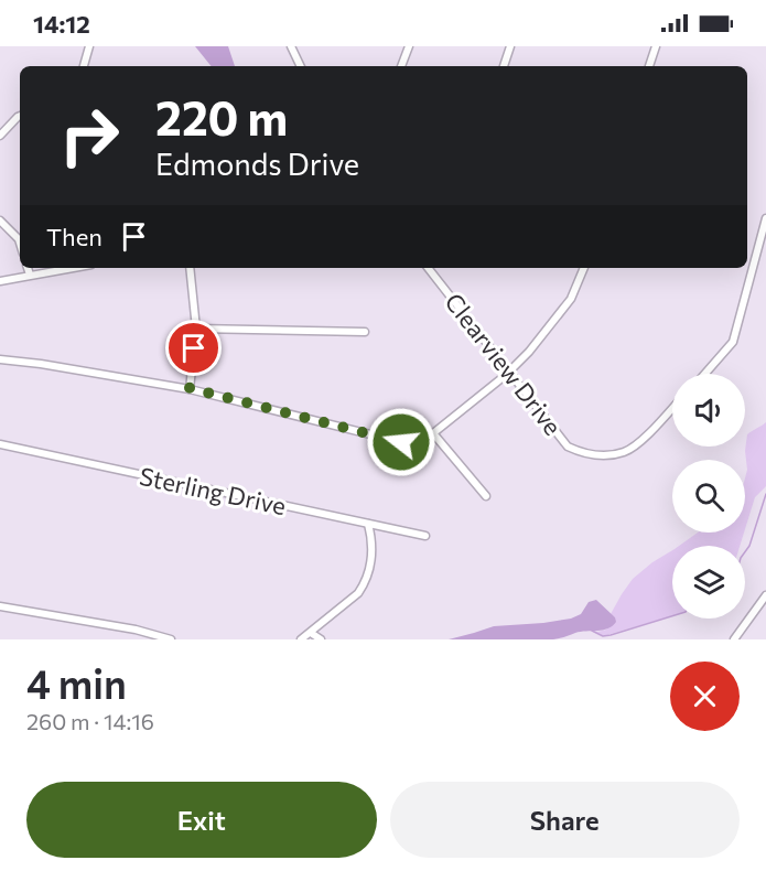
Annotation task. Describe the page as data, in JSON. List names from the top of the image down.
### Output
{
  "streets": {
    "street": ["Clearview Drive", "Sterling Drive"]
  },
  "page": {
    "status": "14:12",
    "turn": ["220 m", "Edmonds Drive"],
    "then": "Then",
    "heading": ["4 min", "260 m · 14:16"],
    "buttons": ["Exit", "Share"]
  }
}
